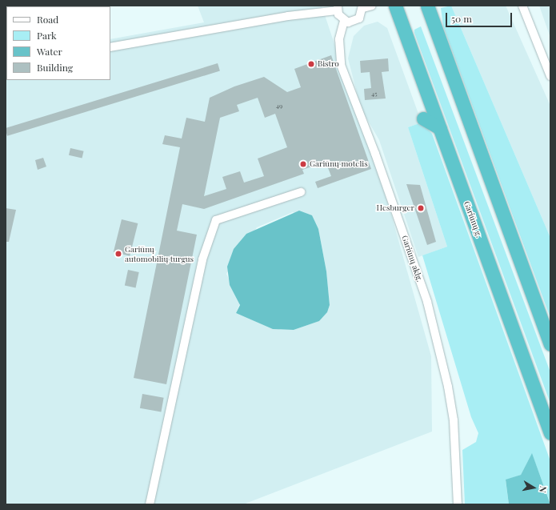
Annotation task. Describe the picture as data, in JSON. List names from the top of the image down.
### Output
{
  "streets": {
    "highway": ["Gariūnų g."],
    "street": ["Gariūnų aklg."]
  },
  "places": [
    "Bistro",
    "Gariūnų motelis",
    "Hesburger",
    "Gariūnų automobilių turgus"
  ],
  "house_numbers": ["45", "49"],
  "legend": [
    "Road",
    "Park",
    "Water",
    "Building"
  ],
  "scale_bar": "50 m",
  "north": "right"
}
